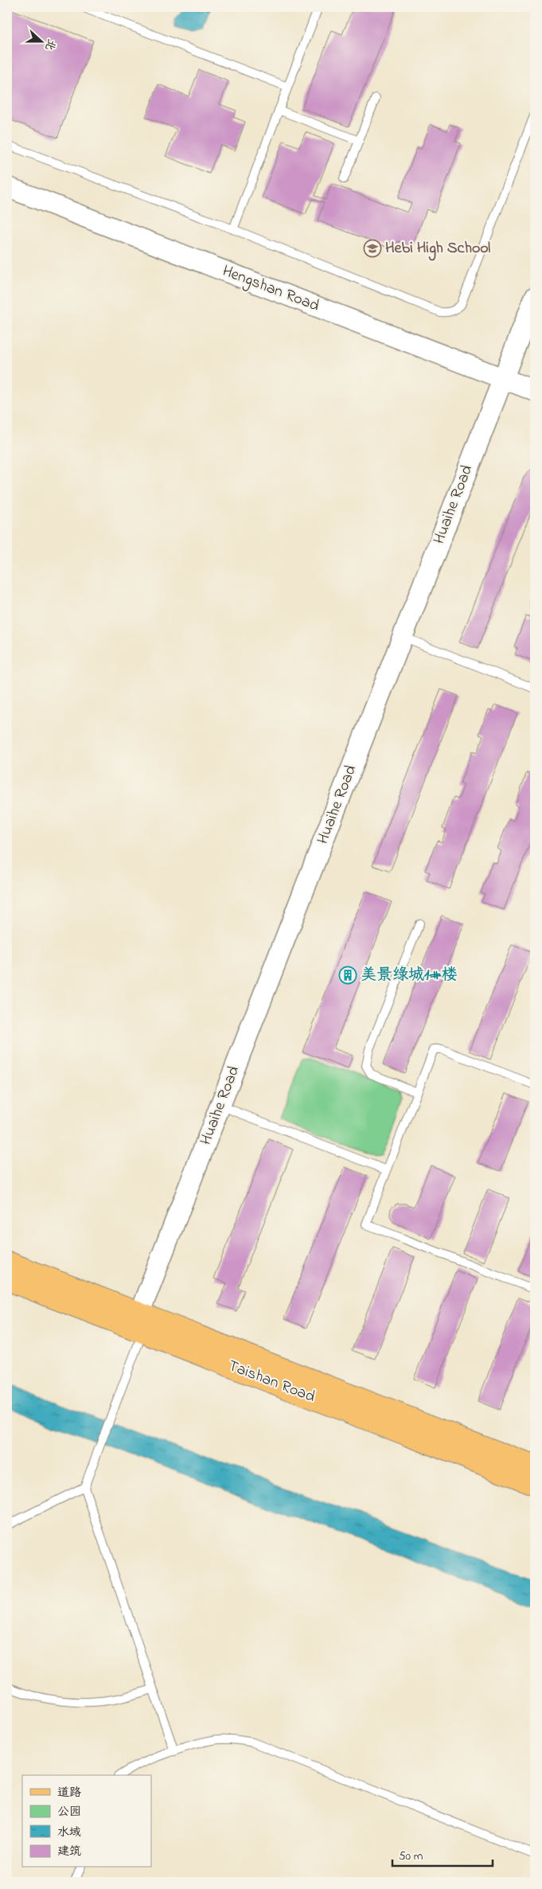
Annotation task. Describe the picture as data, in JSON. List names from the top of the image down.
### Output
{
  "streets": {
    "main road": ["Taishan Road"],
    "street": ["Hengshan Road", "Huaihe Road"]
  },
  "crossings": [
    ["Hengshan Road", "Huaihe Road"],
    ["Huaihe Road", "Taishan Road"]
  ],
  "places": {
    "school or university": ["Hebi High School"],
    "building": ["美景绿城1#楼"]
  },
  "legend": [
    "道路",
    "公园",
    "水域",
    "建筑"
  ],
  "scale_bar": "50 m",
  "north": "right"
}
